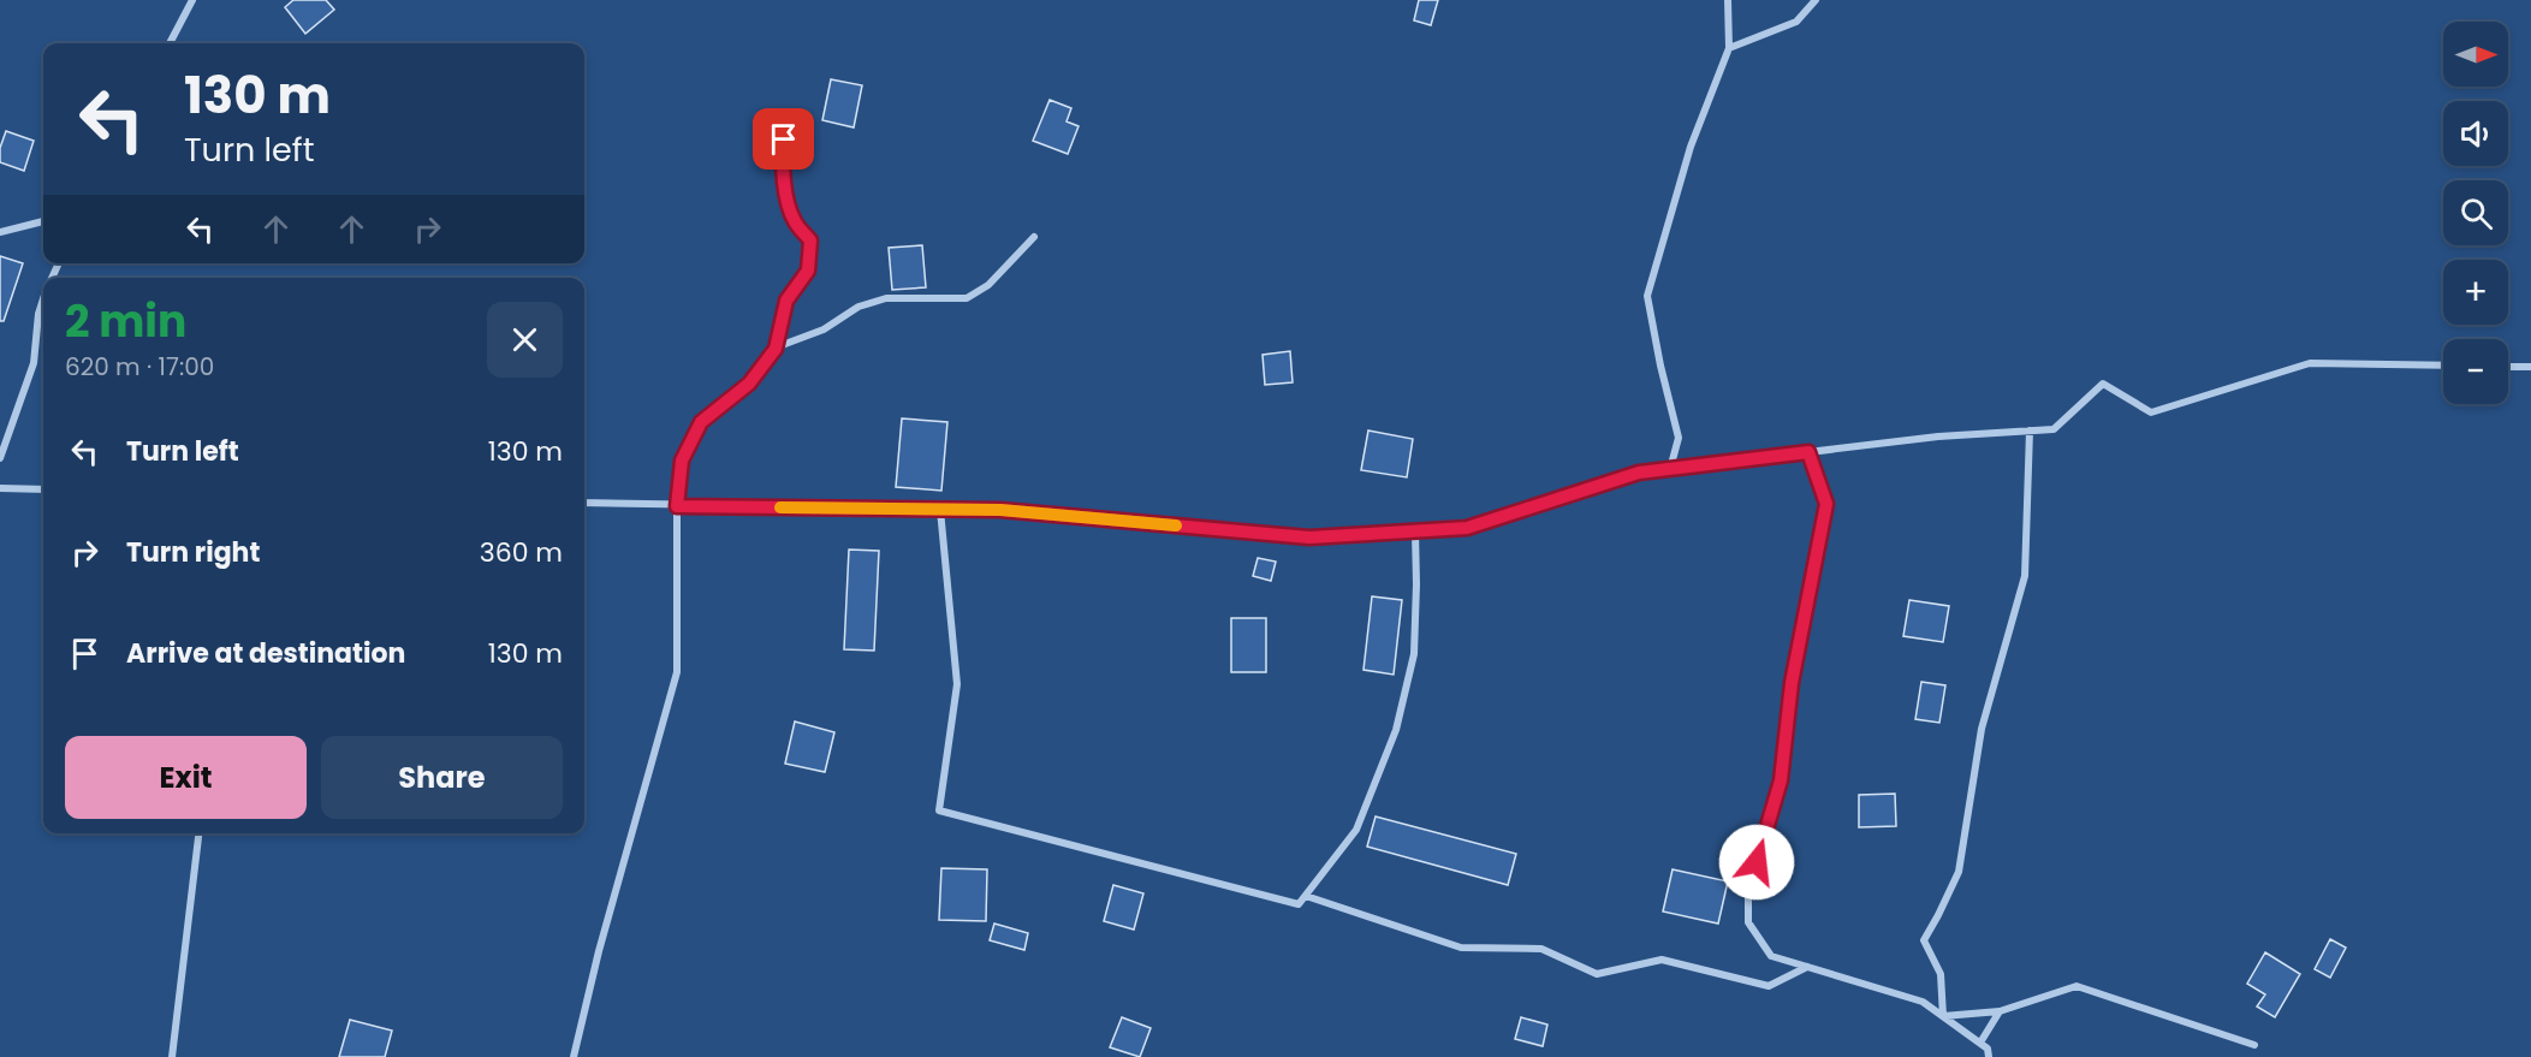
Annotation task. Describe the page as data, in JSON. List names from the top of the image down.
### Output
{
  "north": "right",
  "page": {
    "map_buttons": ["+", "−"],
    "turn": ["130 m", "Turn left"],
    "heading": ["2 min", "620 m · 17:00"],
    "list": [
      {
        "name": "Turn left",
        "value": "130 m"
      },
      {
        "name": "Turn right",
        "value": "360 m"
      },
      {
        "name": "Arrive at destination",
        "value": "130 m"
      }
    ],
    "buttons": ["Exit", "Share"]
  }
}
